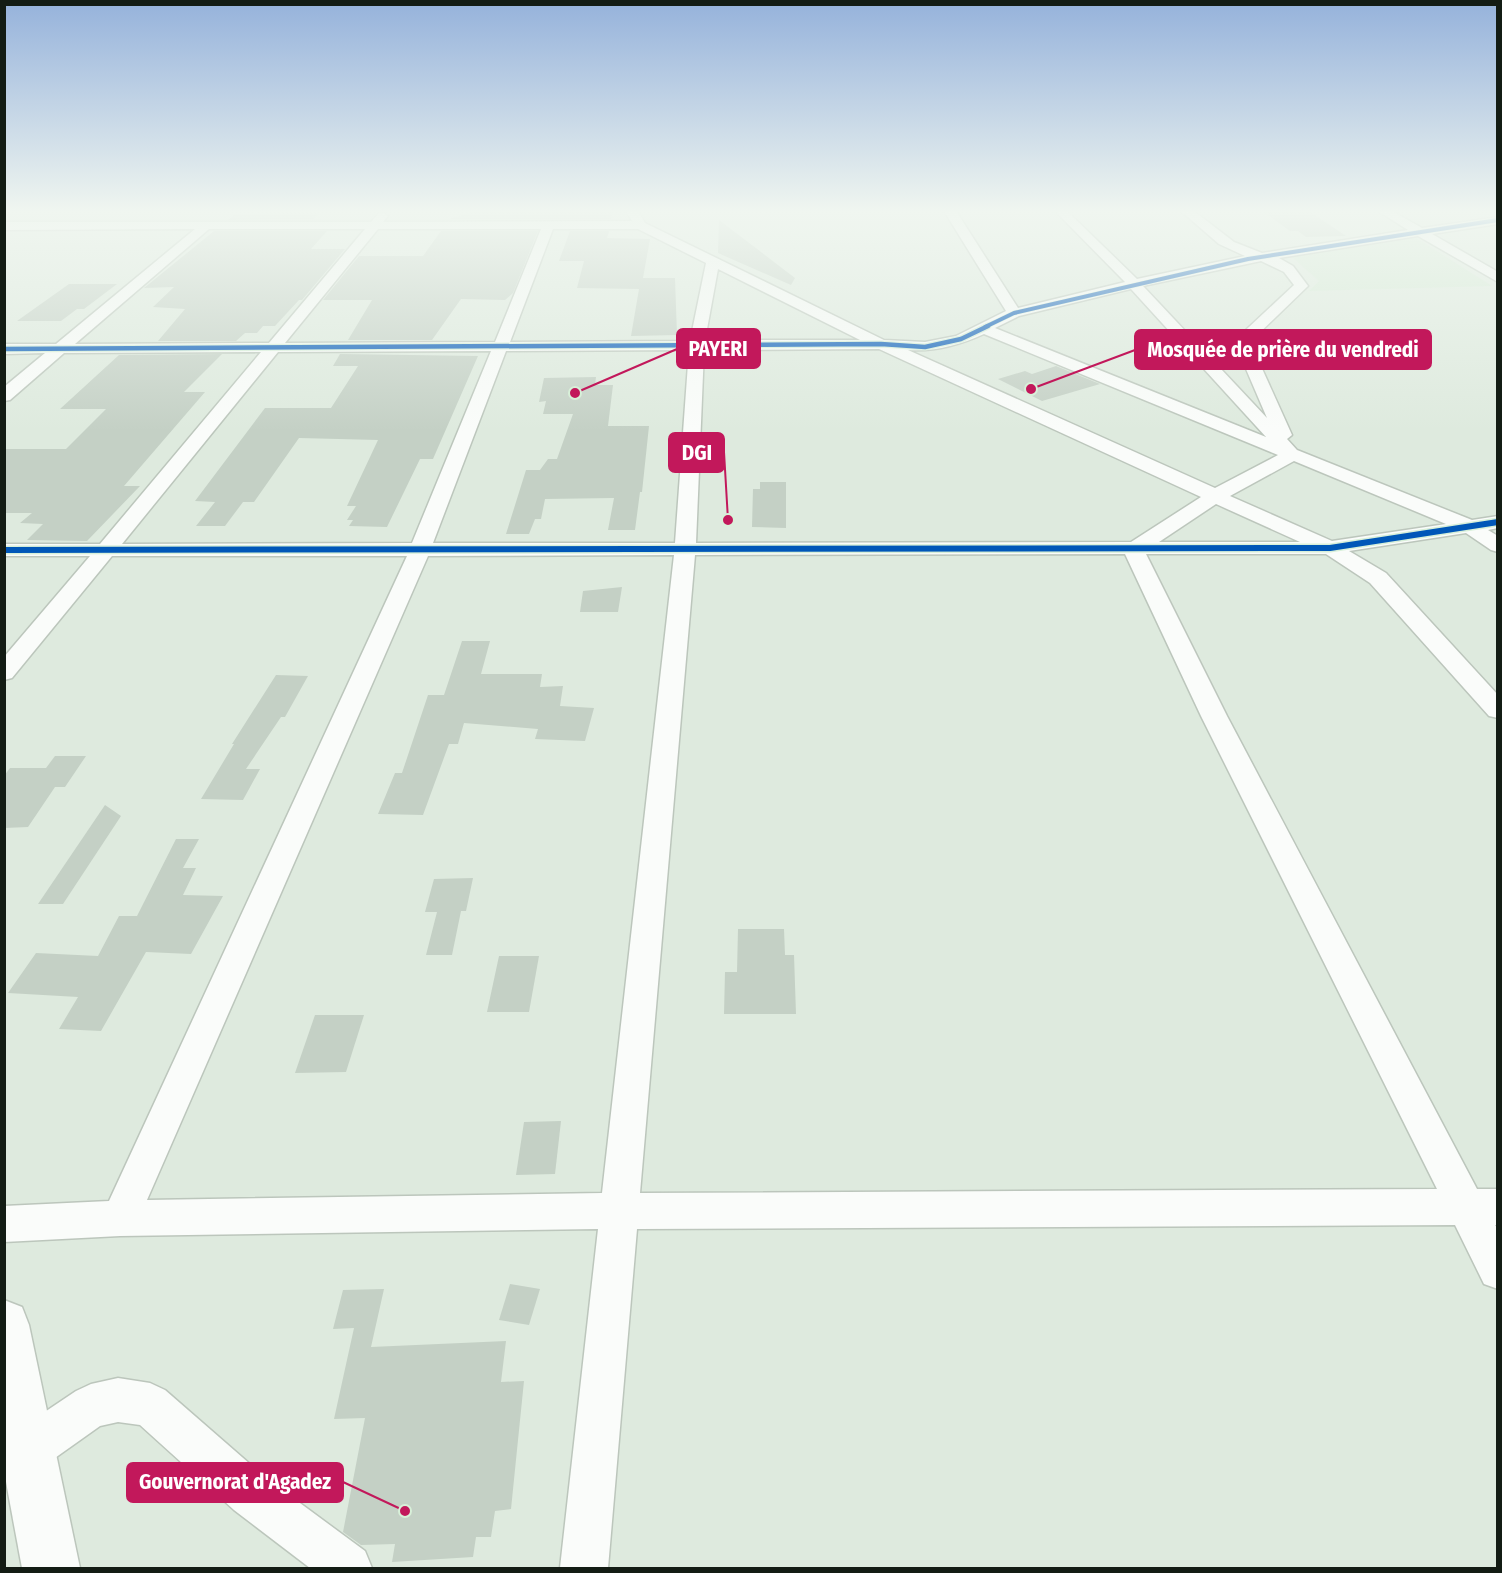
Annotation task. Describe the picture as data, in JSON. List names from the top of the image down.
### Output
{
  "places": [
    "Mosquée de prière du vendredi",
    "PAYERI",
    "DGI",
    "Gouvernorat d'Agadez"
  ]
}
